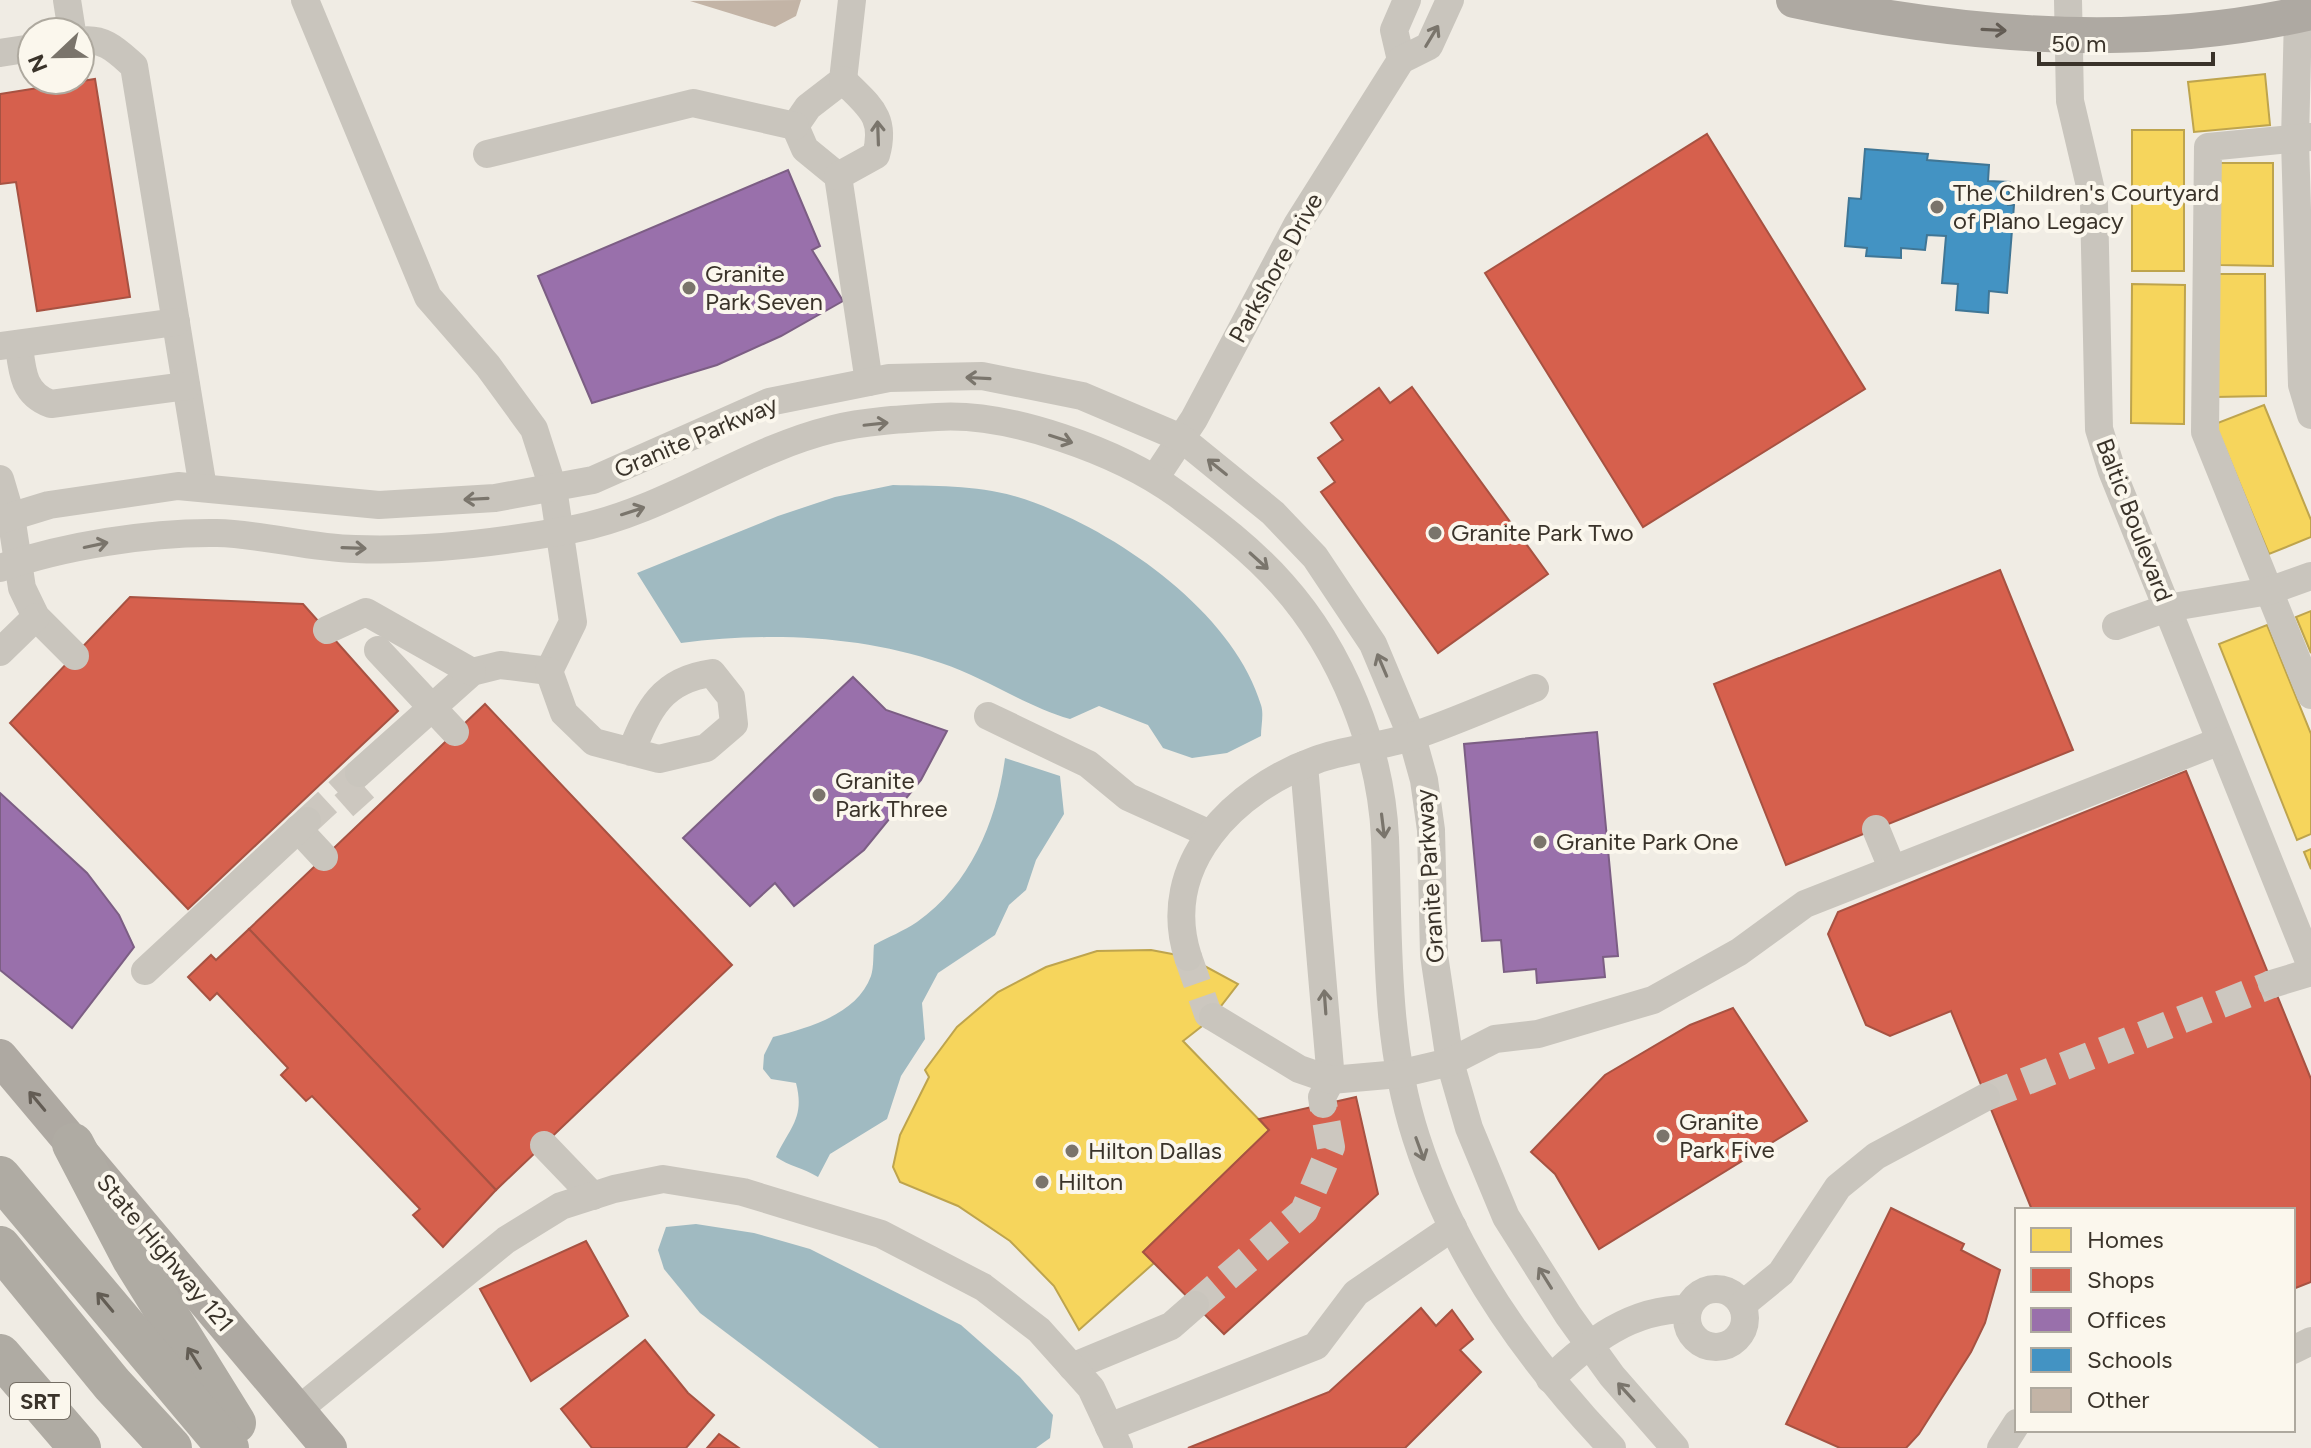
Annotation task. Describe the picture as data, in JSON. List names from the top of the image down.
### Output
{
  "streets": {
    "highway": ["SRT"],
    "main road": ["State Highway 121"],
    "street": ["Parkshore Drive", "Granite Parkway", "Baltic Boulevard"]
  },
  "crossings": [
    ["Parkshore Drive", "Granite Parkway"]
  ],
  "places": [
    "The Children's Courtyard of Plano Legacy",
    "Granite Park Seven",
    "Granite Park Two",
    "Granite Park Three",
    "Granite Park One",
    "Granite Park Five",
    "Hilton Dallas",
    "Hilton"
  ],
  "legend": [
    "Homes",
    "Shops",
    "Offices",
    "Schools",
    "Other"
  ],
  "scale_bar": "50 m",
  "north": "left"
}
